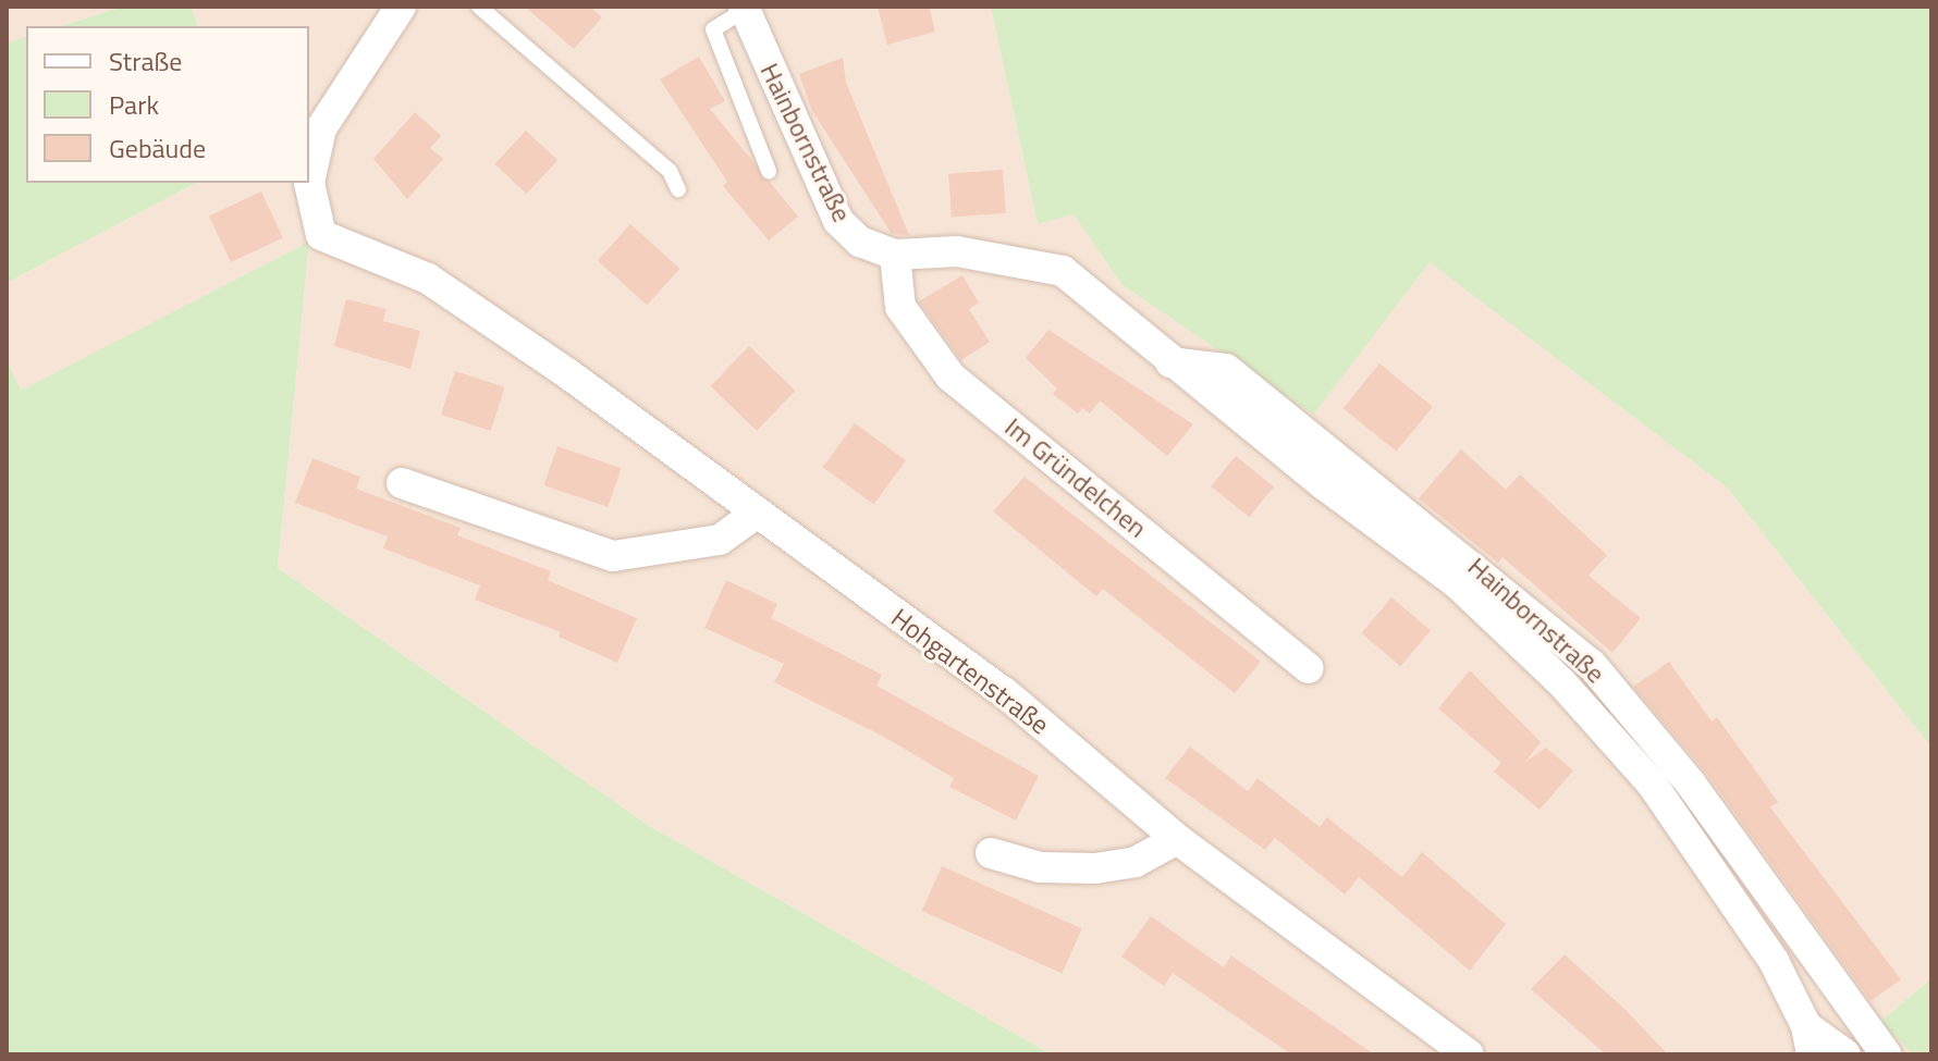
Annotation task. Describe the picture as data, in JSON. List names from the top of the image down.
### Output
{
  "streets": {
    "street": ["Hainbornstraße", "Im Gründelchen", "Hohgartenstraße"]
  },
  "crossings": [
    ["Hainbornstraße", "Im Gründelchen"]
  ],
  "legend": ["Straße", "Park", "Gebäude"]
}
